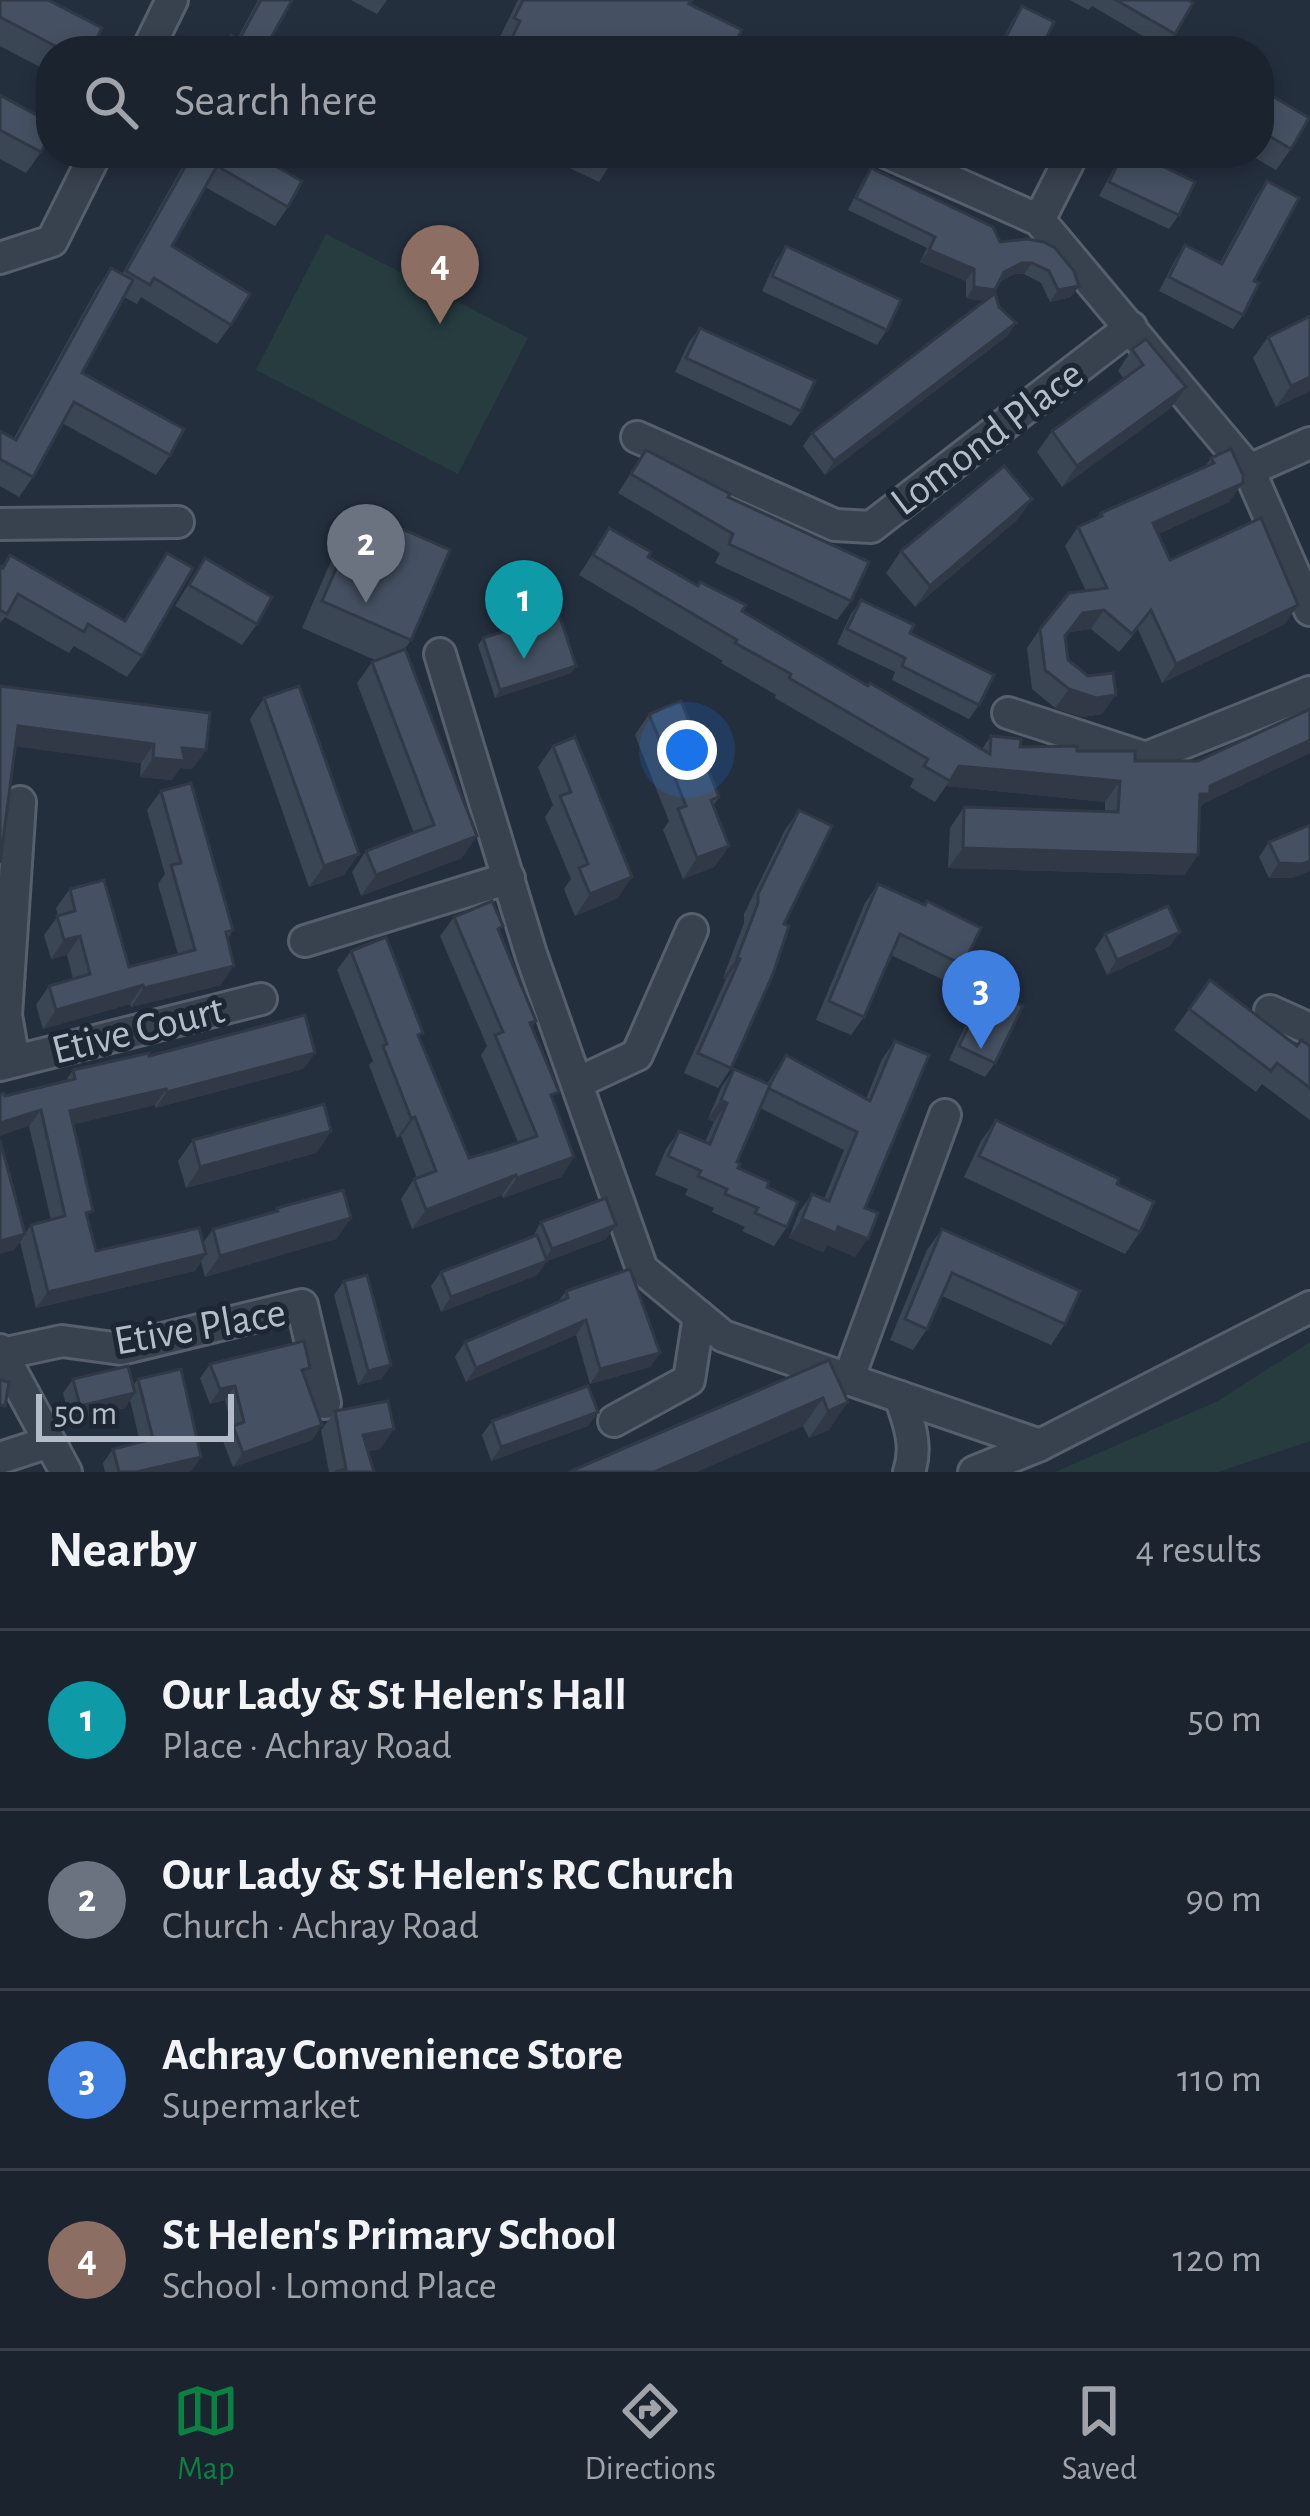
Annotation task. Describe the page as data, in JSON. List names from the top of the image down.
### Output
{
  "streets": {
    "street": ["Lomond Place", "Etive Court", "Etive Place"]
  },
  "scale_bar": "50 m",
  "page": {
    "search": "Search here",
    "pins": [
      "4",
      "2",
      "1",
      "3"
    ],
    "scale": "50 m",
    "heading": ["Nearby", "4 results"],
    "list": [
      {
        "mark": "1",
        "name": "Our Lady & St Helen's Hall",
        "note": "Place · Achray Road",
        "value": "50 m"
      },
      {
        "mark": "2",
        "name": "Our Lady & St Helen's RC Church",
        "note": "Church · Achray Road",
        "value": "90 m"
      },
      {
        "mark": "3",
        "name": "Achray Convenience Store",
        "note": "Supermarket",
        "value": "110 m"
      },
      {
        "mark": "4",
        "name": "St Helen's Primary School",
        "note": "School · Lomond Place",
        "value": "120 m"
      }
    ],
    "nav": ["Map", "Directions", "Saved"]
  }
}
